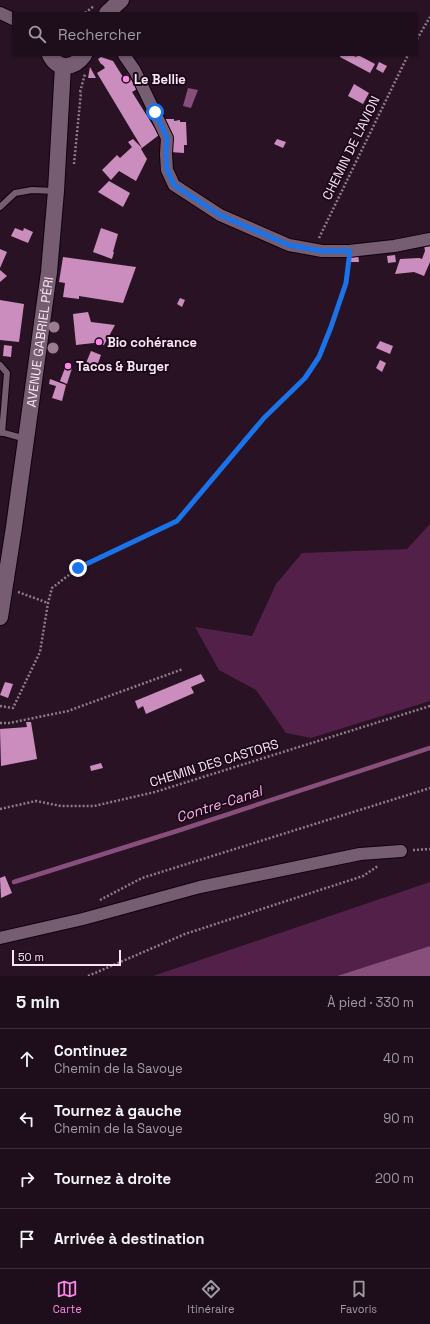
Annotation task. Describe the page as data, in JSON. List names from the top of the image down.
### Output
{
  "streets": {
    "main road": ["AVENUE GABRIEL PÉRI"],
    "path": ["CHEMIN DE L'AVION", "CHEMIN DES CASTORS"]
  },
  "water": ["Contre-Canal"],
  "places": ["Le Bellie", "Bio cohérance", "Tacos & Burger"],
  "scale_bar": "50 m",
  "page": {
    "search": "Rechercher",
    "scale": "50 m",
    "heading": ["5 min", "À pied · 330 m"],
    "list": [
      ["Continuez", "Chemin de la Savoye", "40 m"],
      ["Tournez à gauche", "Chemin de la Savoye", "90 m"],
      ["Tournez à droite", "200 m"],
      "Arrivée à destination"
    ],
    "nav": ["Carte", "Itinéraire", "Favoris"]
  }
}
